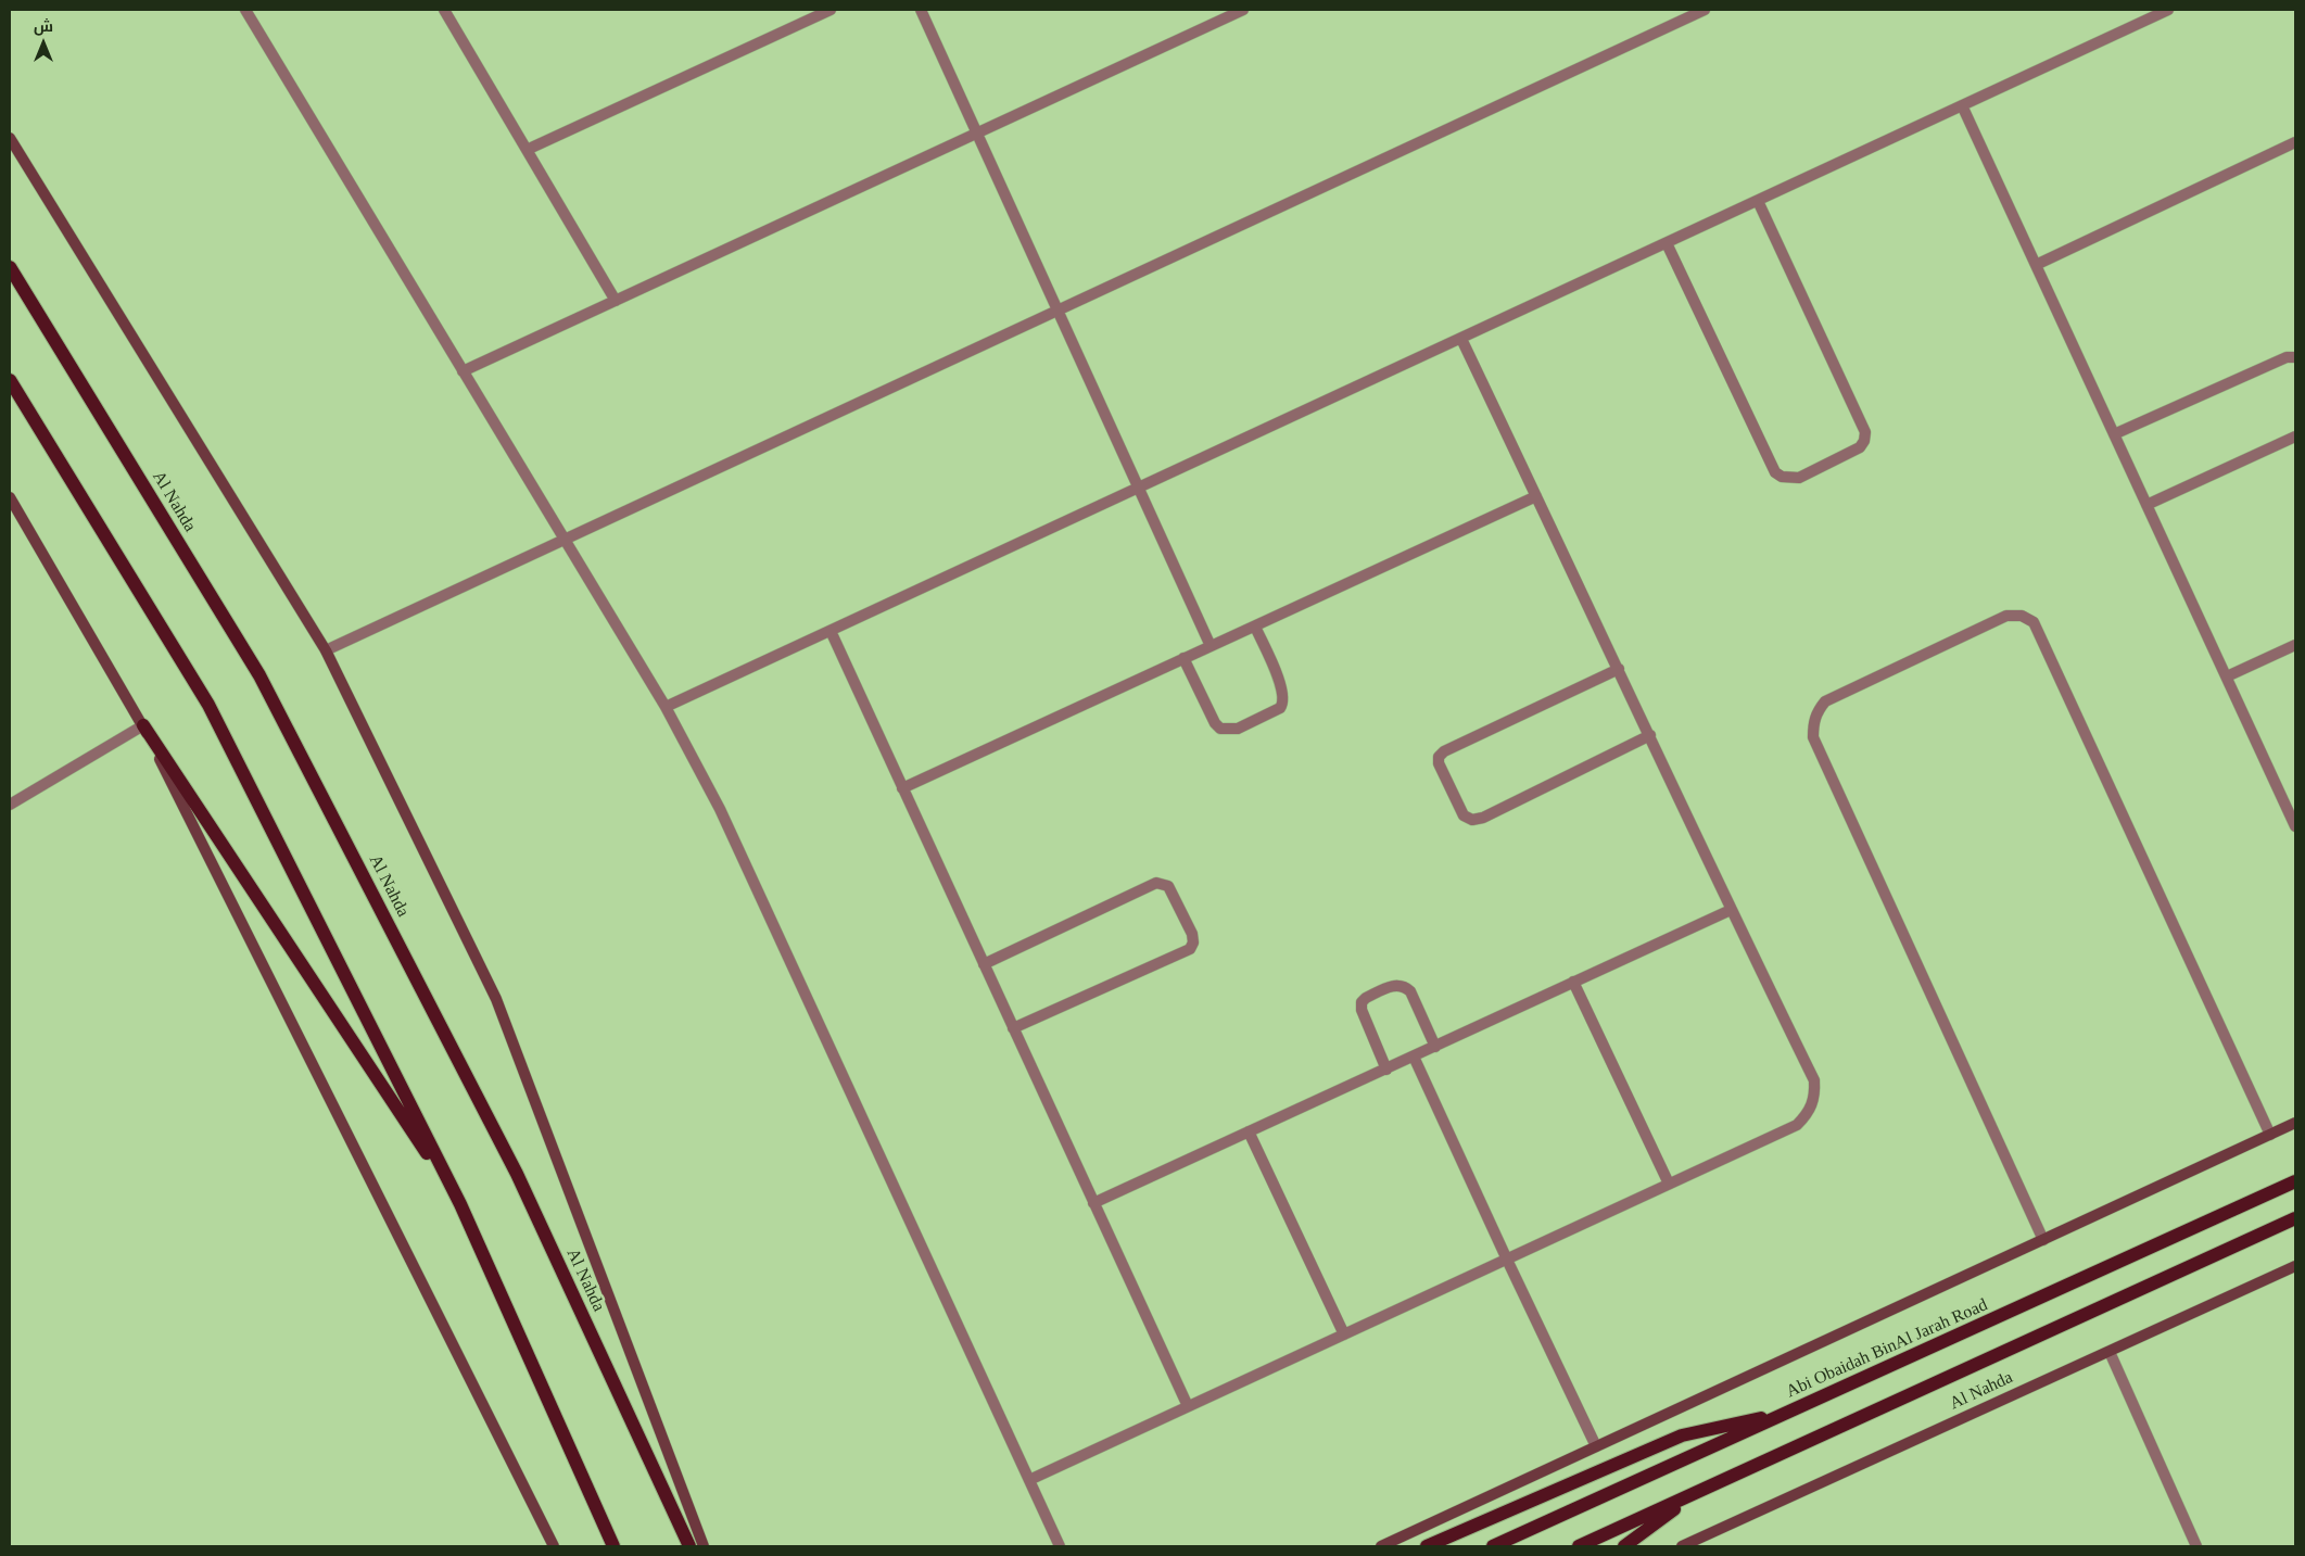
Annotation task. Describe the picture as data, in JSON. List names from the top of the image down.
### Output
{
  "streets": {
    "main road": ["Al Nahda", "Abi Obaidah BinAl Jarah Road"]
  },
  "north": "top"
}
